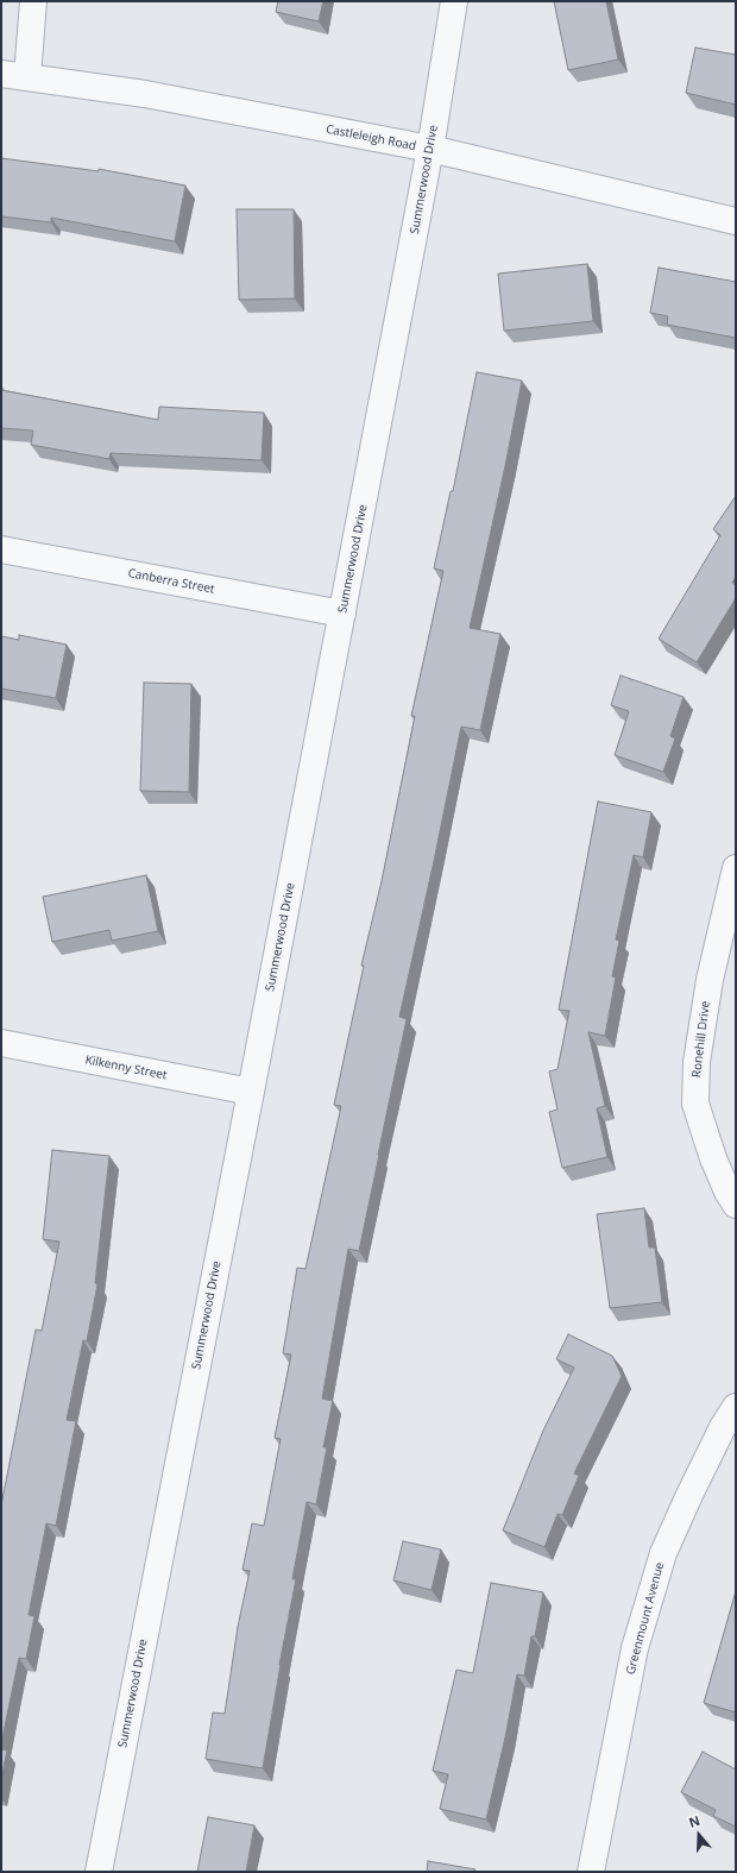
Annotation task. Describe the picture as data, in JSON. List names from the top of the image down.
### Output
{
  "streets": {
    "street": [
      "Castleleigh Road",
      "Summerwood Drive",
      "Canberra Street",
      "Ronehill Drive",
      "Kilkenny Street",
      "Greenmount Avenue"
    ]
  },
  "crossings": [
    ["Castleleigh Road", "Summerwood Drive"],
    ["Summerwood Drive", "Canberra Street"],
    ["Summerwood Drive", "Kilkenny Street"]
  ],
  "north": "top"
}
